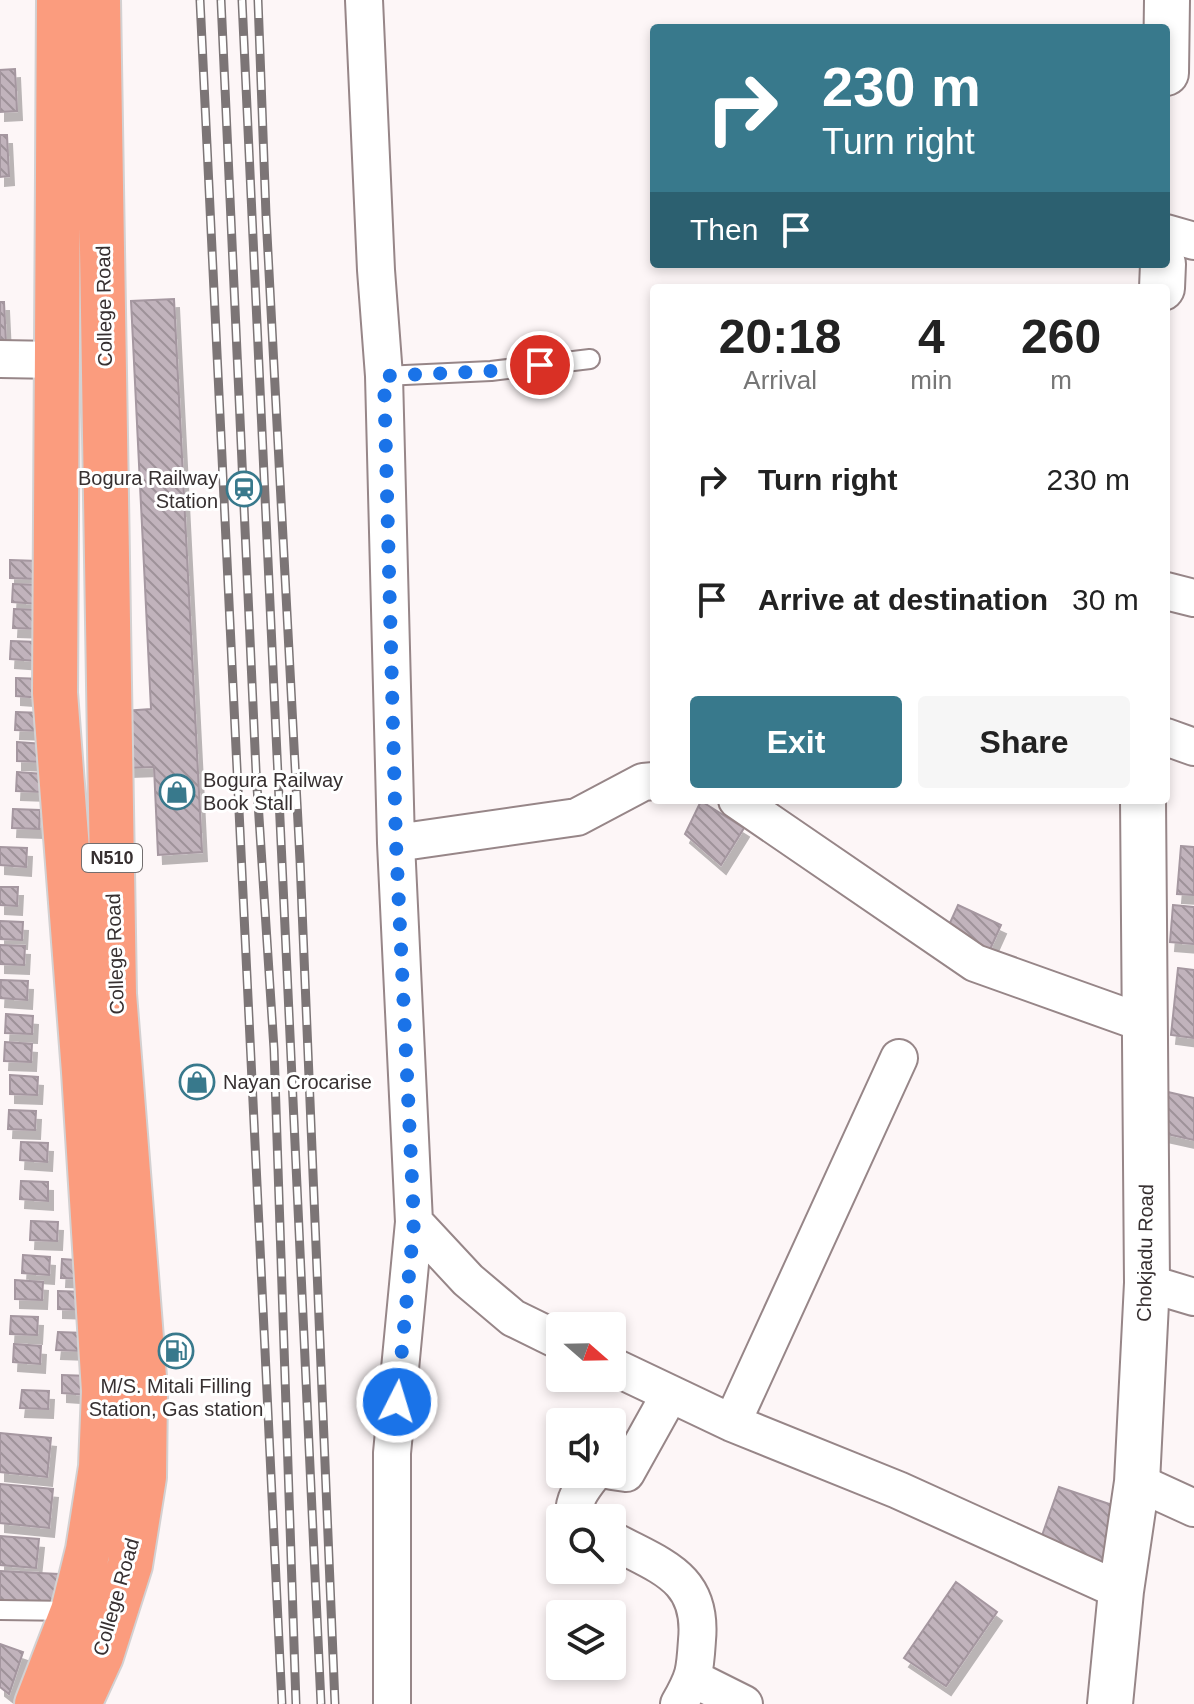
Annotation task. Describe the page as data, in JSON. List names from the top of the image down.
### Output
{
  "streets": {
    "highway": ["College Road", "N510"],
    "street": ["Chokjadu Road"]
  },
  "places": {
    "station": ["Bogura Railway Station"],
    "shop": ["Bogura Railway Book Stall", "Nayan Crocarise"],
    "fuel station": ["M/S. Mitali Filling Station, Gas station"]
  },
  "north": "right",
  "page": {
    "turn": ["230 m", "Turn right"],
    "then": "Then",
    "eta": [
      "20:18",
      "Arrival",
      "4",
      "min",
      "260",
      "m"
    ],
    "list": [
      {
        "name": "Turn right",
        "value": "230 m"
      },
      {
        "name": "Arrive at destination",
        "value": "30 m"
      }
    ],
    "buttons": ["Exit", "Share"]
  }
}
